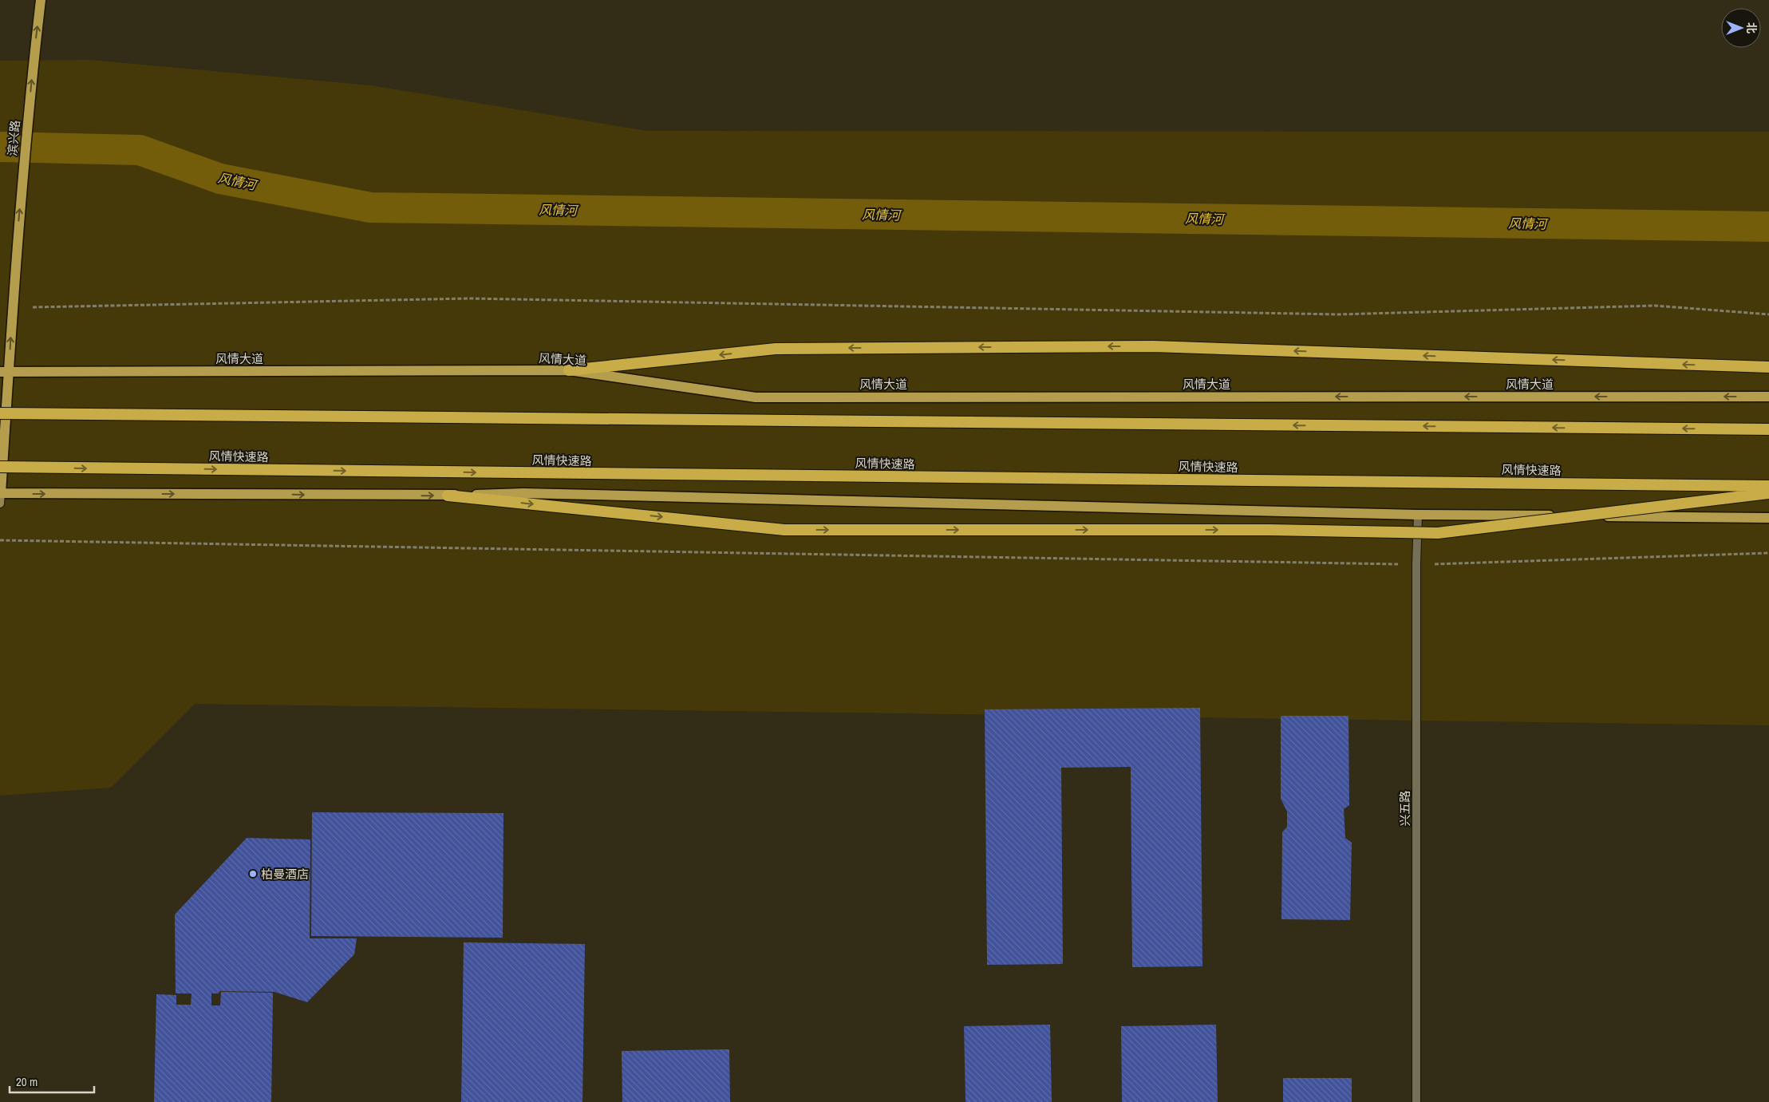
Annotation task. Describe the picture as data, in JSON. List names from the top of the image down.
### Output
{
  "streets": {
    "highway": ["风情快速路"],
    "main road": ["滨兴路", "风情大道"],
    "street": ["兴五路"]
  },
  "crossings": [
    ["滨兴路", "风情大道"]
  ],
  "one_way": ["滨兴路", "风情大道"],
  "water": ["风情河"],
  "places": ["柏曼酒店"],
  "scale_bar": "20 m",
  "north": "right"
}
